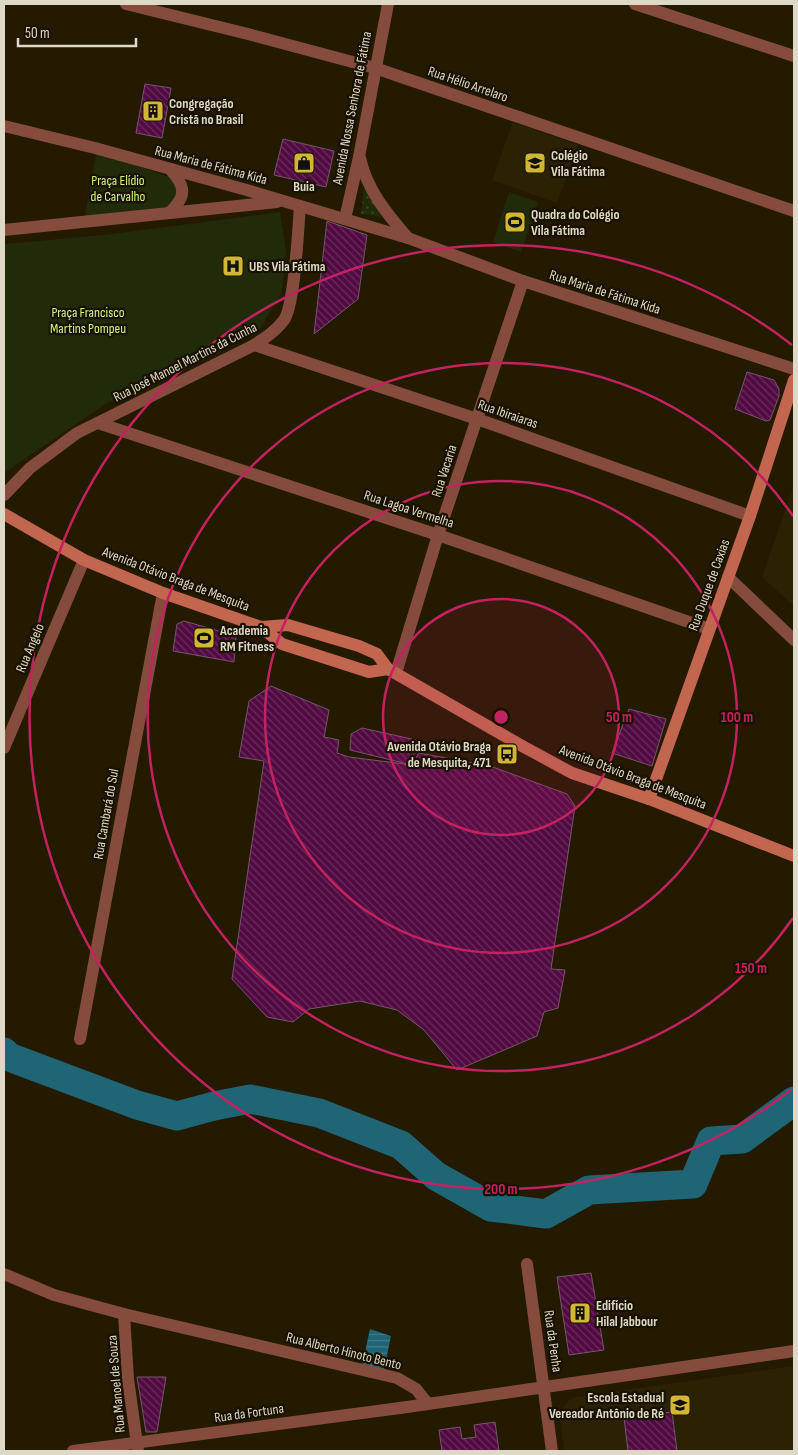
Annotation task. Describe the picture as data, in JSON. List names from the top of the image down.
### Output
{
  "streets": {
    "main road": ["Avenida Otávio Braga de Mesquita", "Rua Duque de Caxias"],
    "street": [
      "Rua Hélio Arrelaro",
      "Avenida Nossa Senhora de Fátima",
      "Rua Maria de Fátima Kida",
      "Rua José Manoel Martins da Cunha",
      "Rua Ibiraiaras",
      "Rua Vacaria",
      "Rua Lagoa Vermelha",
      "Rua Angelo",
      "Rua Cambará do Sul",
      "Rua da Penha",
      "Rua Alberto Hinoto Bento",
      "Rua Manoel de Souza",
      "Rua da Fortuna"
    ]
  },
  "crossings": [
    ["Rua Hélio Arrelaro", "Avenida Nossa Senhora de Fátima"],
    ["Avenida Nossa Senhora de Fátima", "Rua Maria de Fátima Kida"],
    ["Rua Maria de Fátima Kida", "Rua José Manoel Martins da Cunha"],
    ["Rua Maria de Fátima Kida", "Rua Vacaria"],
    ["Rua José Manoel Martins da Cunha", "Rua Ibiraiaras"],
    ["Rua José Manoel Martins da Cunha", "Rua Lagoa Vermelha"],
    ["Rua Ibiraiaras", "Rua Vacaria"],
    ["Rua Ibiraiaras", "Rua Duque de Caxias"],
    ["Rua Vacaria", "Rua Lagoa Vermelha"],
    ["Rua Vacaria", "Avenida Otávio Braga de Mesquita"],
    ["Rua Lagoa Vermelha", "Rua Duque de Caxias"],
    ["Avenida Otávio Braga de Mesquita", "Rua Duque de Caxias"],
    ["Avenida Otávio Braga de Mesquita", "Rua Angelo"],
    ["Avenida Otávio Braga de Mesquita", "Rua Cambará do Sul"],
    ["Rua Alberto Hinoto Bento", "Rua Manoel de Souza"],
    ["Rua Alberto Hinoto Bento", "Rua da Fortuna"],
    ["Rua Manoel de Souza", "Rua da Fortuna"]
  ],
  "parks": ["Praça Elídio de Carvalho", "Praça Francisco Martins Pompeu"],
  "places": {
    "building": ["Congregação Cristã no Brasil", "Edifício Hilal Jabbour"],
    "shop": ["Buia"],
    "school or university": ["Colégio Vila Fátima", "Escola Estadual Vereador Antônio de Ré"],
    "sports": ["Quadra do Colégio Vila Fátima", "Academia RM Fitness"],
    "hospital": ["UBS Vila Fátima"],
    "bus stop": ["Avenida Otávio Braga de Mesquita, 471"]
  },
  "scale_bar": "50 m",
  "rings": [
    "50 m",
    "100 m",
    "150 m",
    "200 m"
  ]
}
